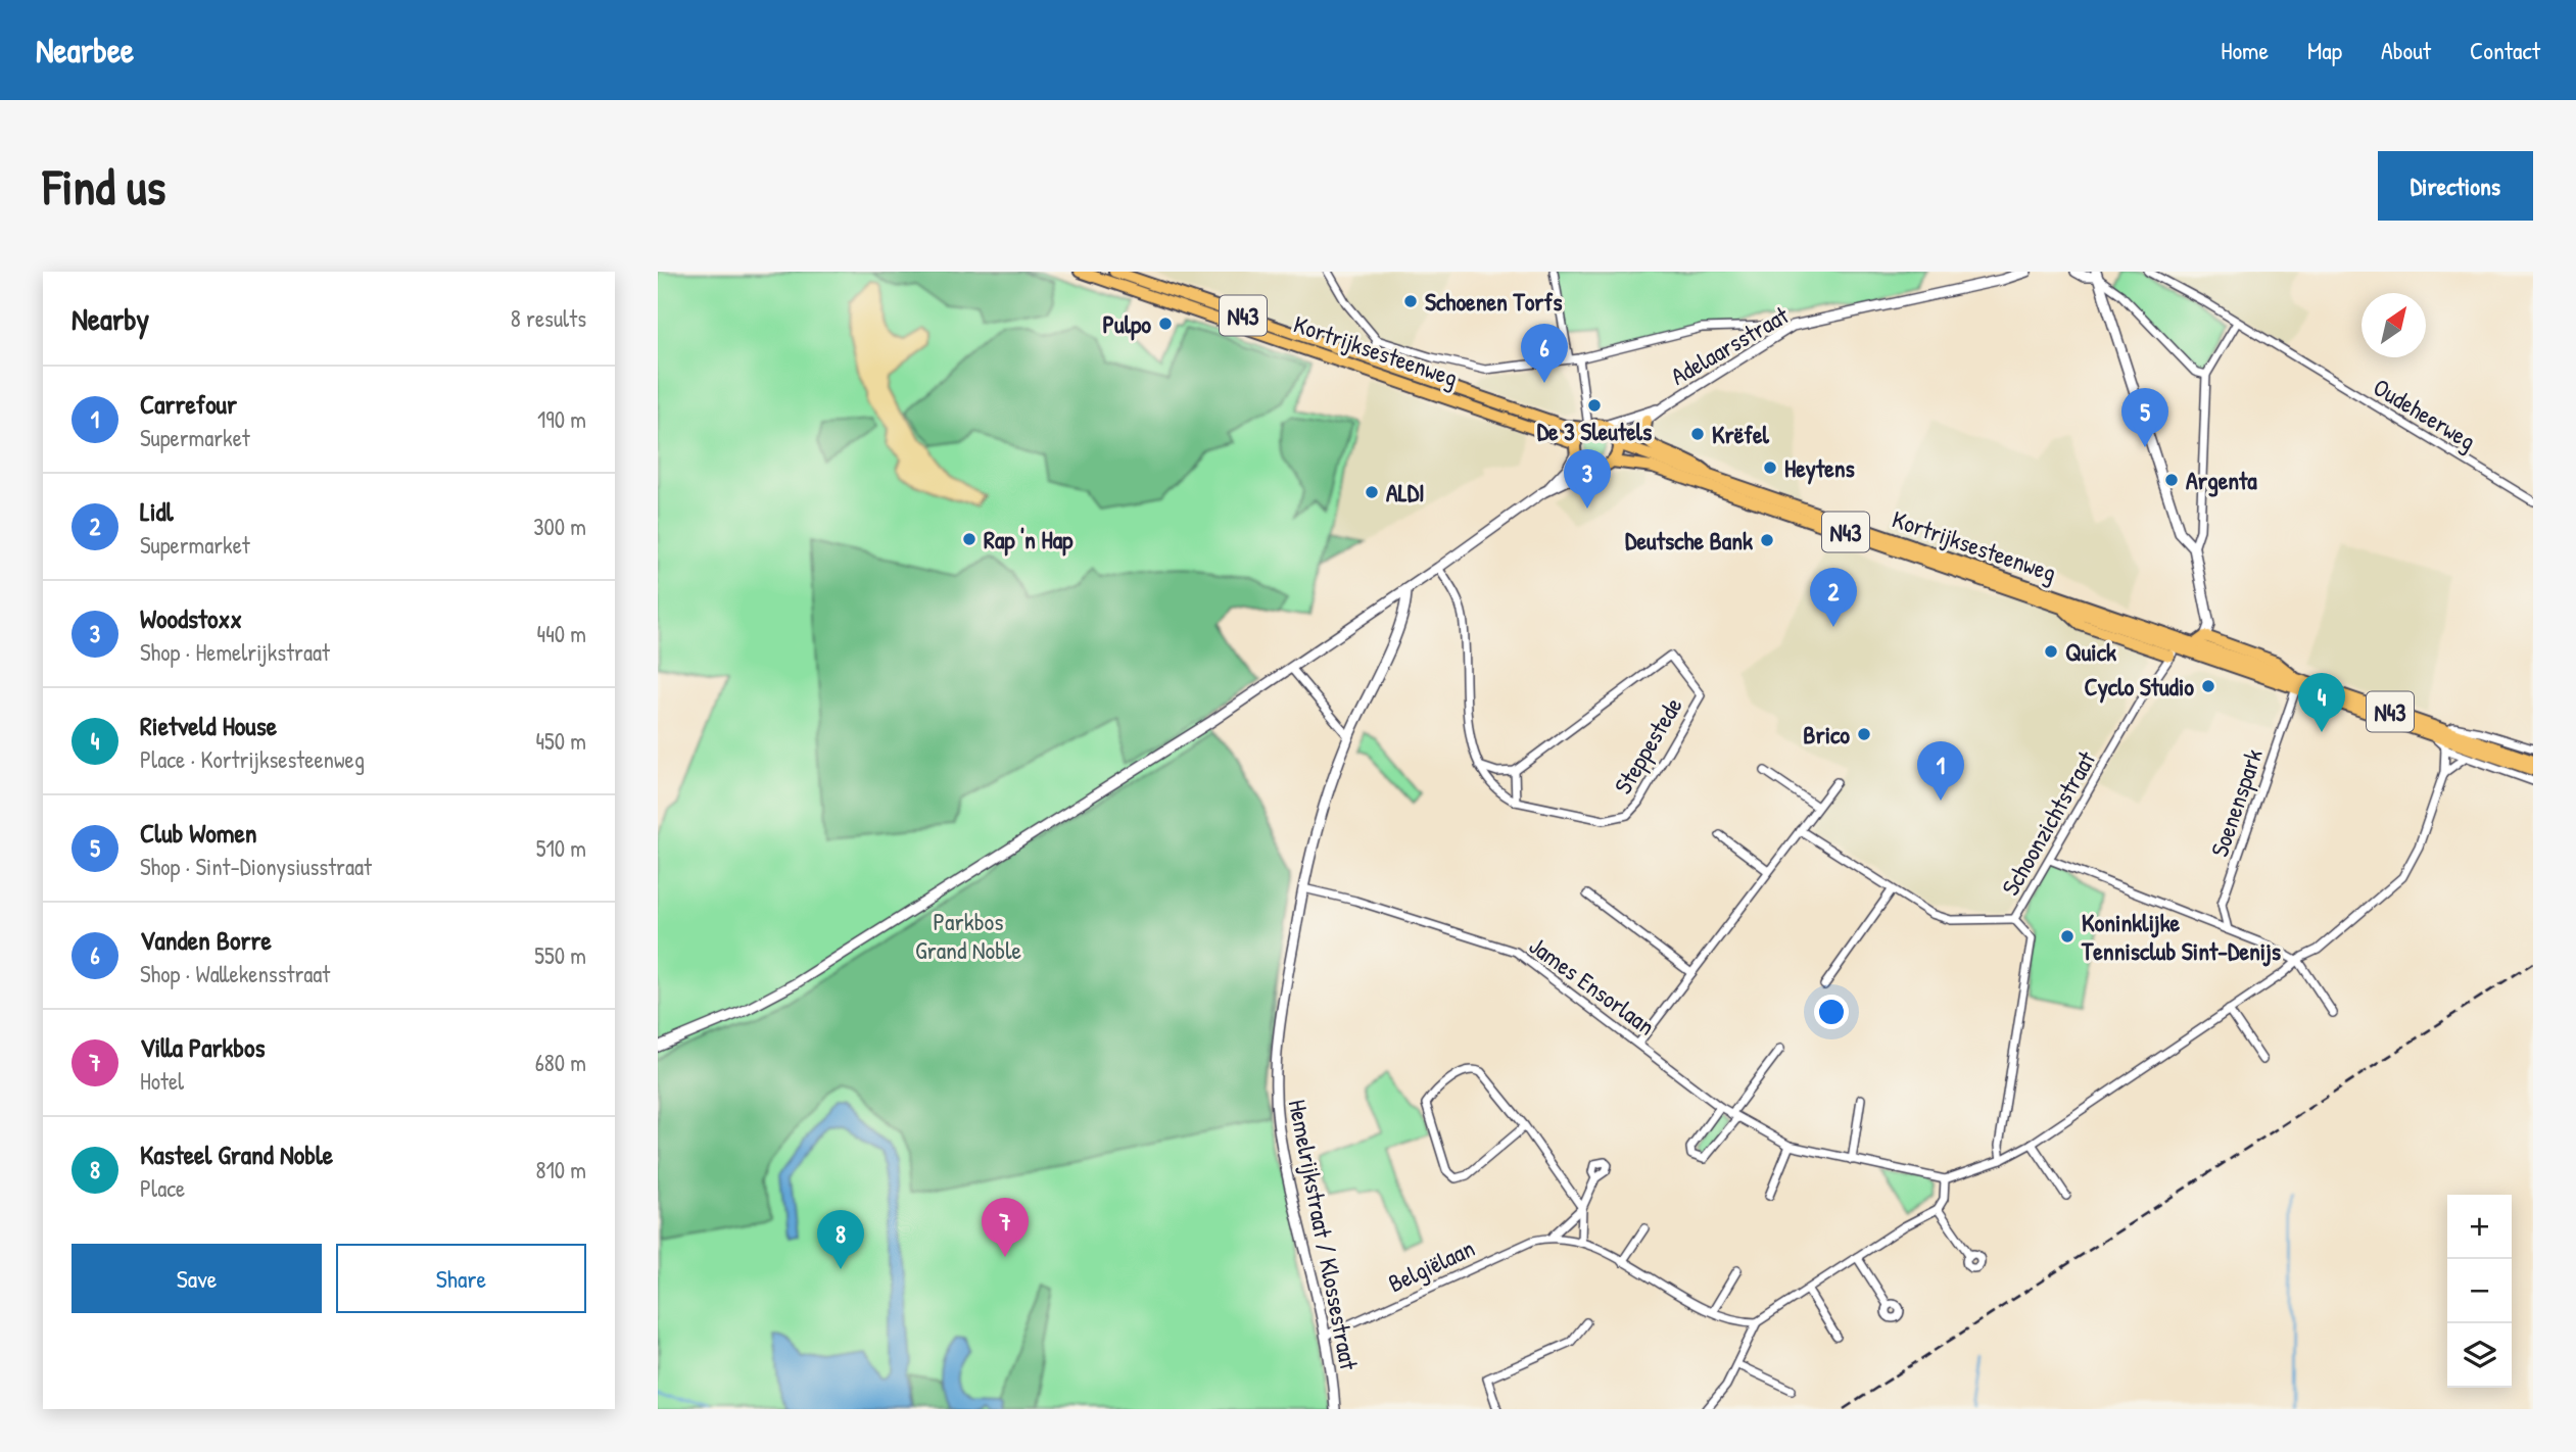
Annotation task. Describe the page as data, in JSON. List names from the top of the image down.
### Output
{
  "streets": {
    "main road": ["N43", "Kortrijksesteenweg"],
    "street": [
      "Adelaarsstraat",
      "Oudeheerweg",
      "Steppestede",
      "Soenenspark",
      "Schoonzichtstraat",
      "James Ensorlaan",
      "Hemelrijkstraat / Klossestraat",
      "Belgiëlaan"
    ]
  },
  "crossings": [
    ["N43", "Adelaarsstraat"],
    ["N43", "Kortrijksesteenweg"],
    ["N43", "Schoonzichtstraat"],
    ["Adelaarsstraat", "Kortrijksesteenweg"],
    ["Kortrijksesteenweg", "Soenenspark"],
    ["James Ensorlaan", "Hemelrijkstraat / Klossestraat"],
    ["Hemelrijkstraat / Klossestraat", "Belgiëlaan"]
  ],
  "parks": ["Parkbos Grand Noble"],
  "places": [
    "Schoenen Torfs",
    "Pulpo",
    "De 3 Sleutels",
    "Krëfel",
    "Heytens",
    "Argenta",
    "ALDI",
    "Rap 'n Hap",
    "Deutsche Bank",
    "Quick",
    "Cyclo Studio",
    "Brico",
    "Koninklijke Tennisclub Sint-Denijs"
  ],
  "north": "top right",
  "page": {
    "header": "Nearbee",
    "nav": [
      "Home",
      "Map",
      "About",
      "Contact"
    ],
    "buttons": [
      "Directions",
      ["Save", "Share"]
    ],
    "title": "Find us",
    "heading": ["Nearby", "8 results"],
    "pins": [
      "6",
      "5",
      "3",
      "2",
      "4",
      "1",
      "7",
      "8"
    ],
    "list": [
      {
        "mark": "1",
        "name": "Carrefour",
        "note": "Supermarket",
        "value": "190 m"
      },
      {
        "mark": "2",
        "name": "Lidl",
        "note": "Supermarket",
        "value": "300 m"
      },
      {
        "mark": "3",
        "name": "Woodstoxx",
        "note": "Shop · Hemelrijkstraat",
        "value": "440 m"
      },
      {
        "mark": "4",
        "name": "Rietveld House",
        "note": "Place · Kortrijksesteenweg",
        "value": "450 m"
      },
      {
        "mark": "5",
        "name": "Club Women",
        "note": "Shop · Sint-Dionysiusstraat",
        "value": "510 m"
      },
      {
        "mark": "6",
        "name": "Vanden Borre",
        "note": "Shop · Wallekensstraat",
        "value": "550 m"
      },
      {
        "mark": "7",
        "name": "Villa Parkbos",
        "note": "Hotel",
        "value": "680 m"
      },
      {
        "mark": "8",
        "name": "Kasteel Grand Noble",
        "note": "Place",
        "value": "810 m"
      }
    ],
    "map_buttons": ["+", "−"]
  }
}
